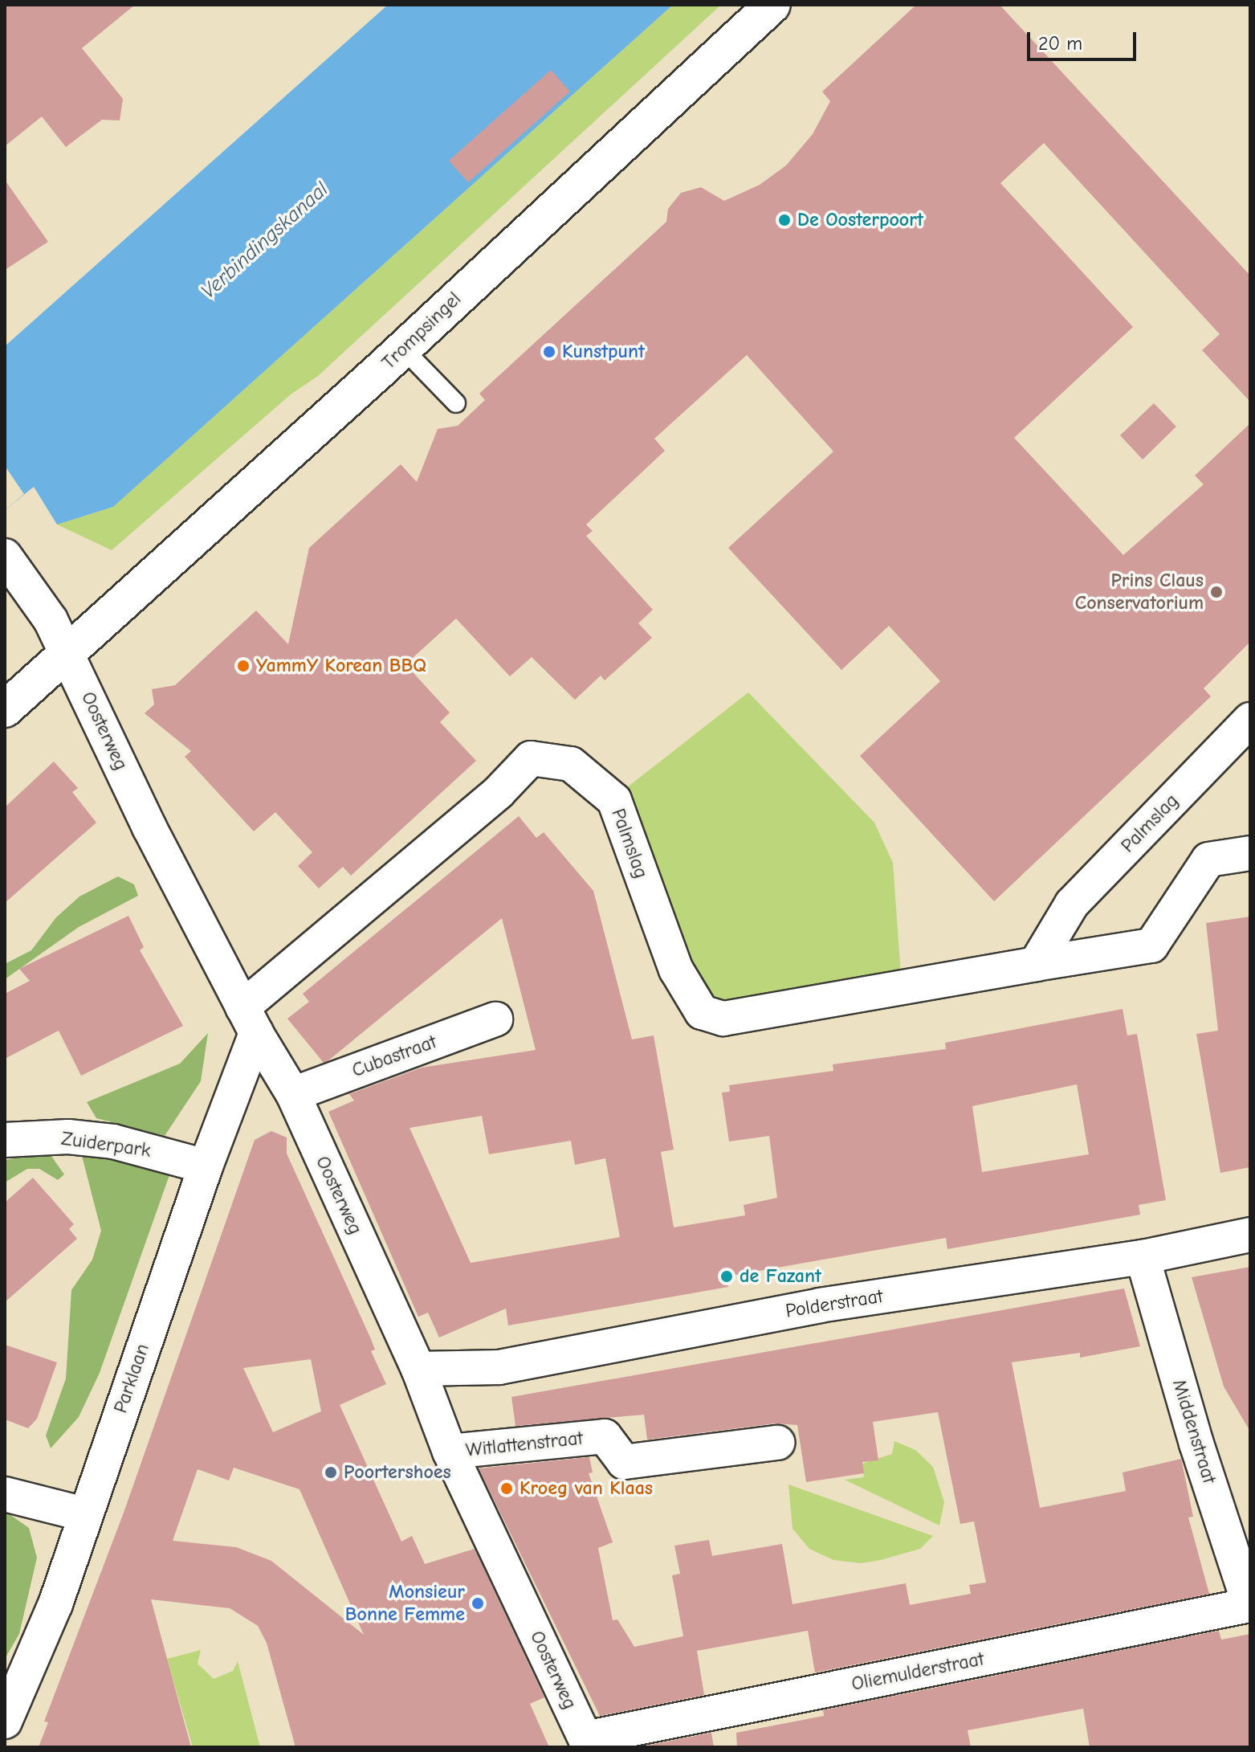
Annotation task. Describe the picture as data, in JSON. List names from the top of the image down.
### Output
{
  "streets": {
    "main road": ["Trompsingel"],
    "street": [
      "Oosterweg",
      "Palmslag",
      "Cubastraat",
      "Zuiderpark",
      "Polderstraat",
      "Parklaan",
      "Middenstraat",
      "Witlattenstraat",
      "Oliemulderstraat"
    ]
  },
  "crossings": [
    ["Trompsingel", "Oosterweg"],
    ["Oosterweg", "Palmslag"],
    ["Oosterweg", "Cubastraat"],
    ["Oosterweg", "Polderstraat"],
    ["Oosterweg", "Parklaan"],
    ["Oosterweg", "Witlattenstraat"],
    ["Oosterweg", "Oliemulderstraat"],
    ["Palmslag", "Parklaan"],
    ["Zuiderpark", "Parklaan"],
    ["Polderstraat", "Middenstraat"],
    ["Middenstraat", "Oliemulderstraat"]
  ],
  "water": ["Verbindingskanaal"],
  "places": [
    "De Oosterpoort",
    "Kunstpunt",
    "Prins Claus Conservatorium",
    "YammY Korean BBQ",
    "de Fazant",
    "Poortershoes",
    "Kroeg van Klaas",
    "Monsieur Bonne Femme"
  ],
  "scale_bar": "20 m"
}
